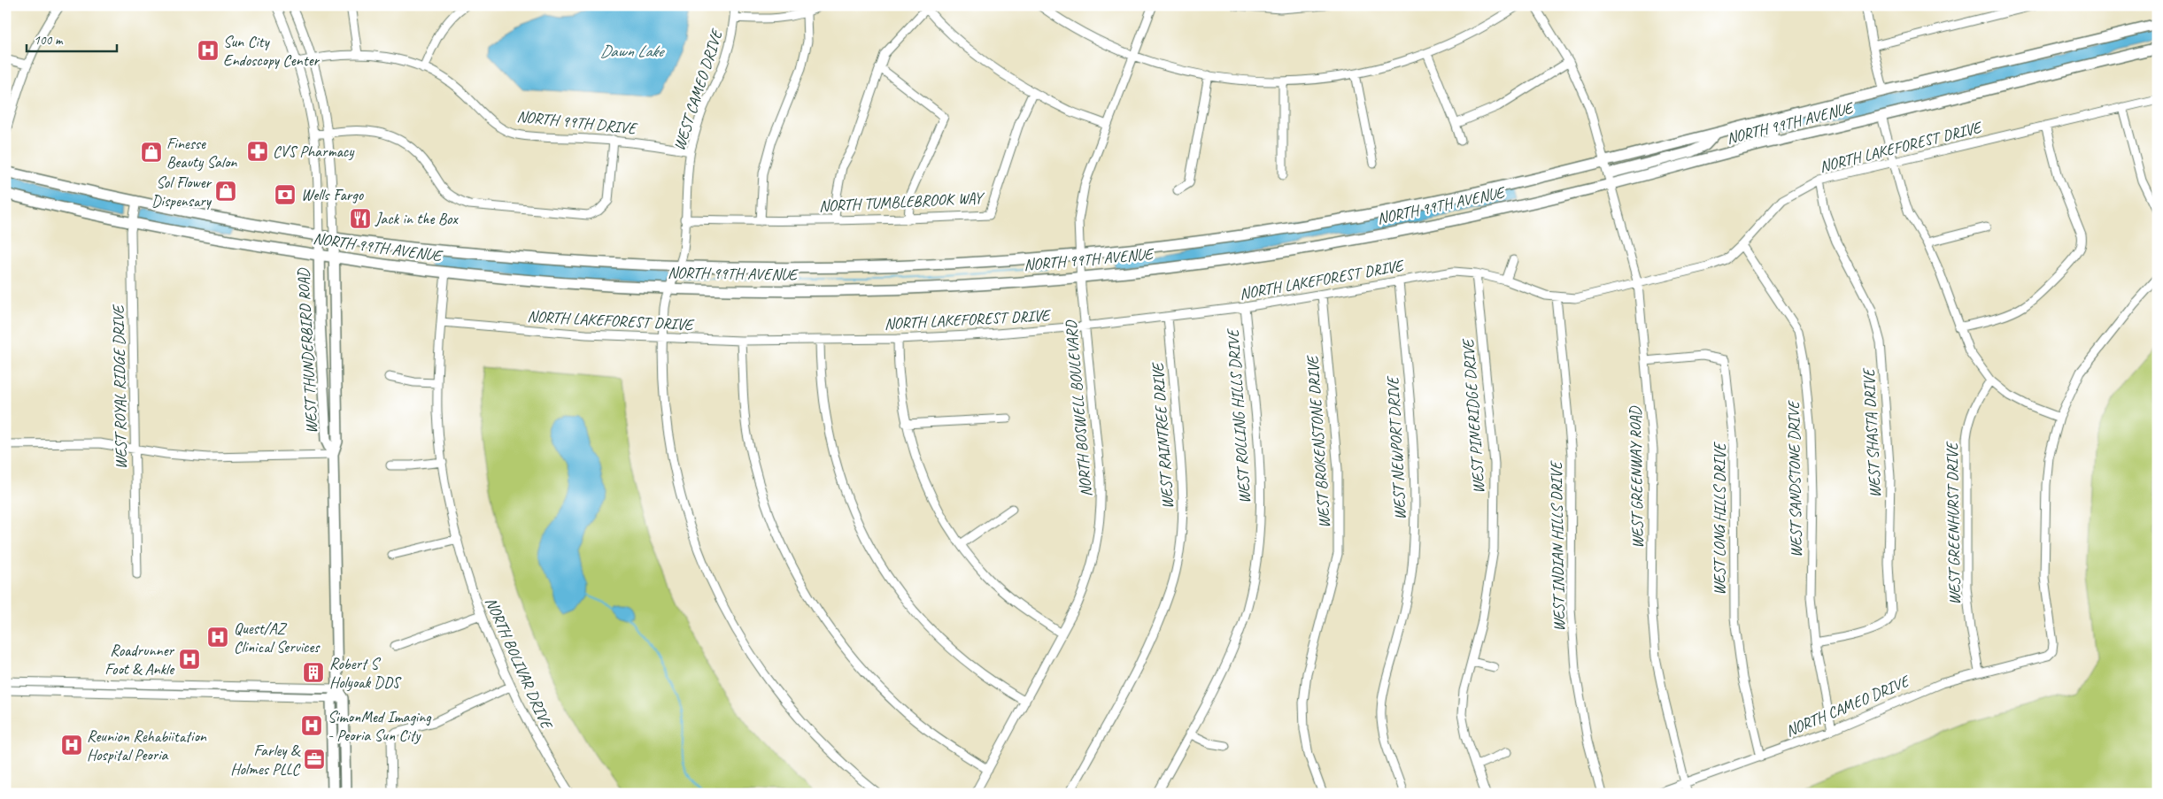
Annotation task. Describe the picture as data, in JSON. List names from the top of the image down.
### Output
{
  "streets": {
    "main road": ["NORTH 99TH AVENUE", "WEST THUNDERBIRD ROAD"],
    "street": [
      "WEST CAMEO DRIVE",
      "NORTH 99TH DRIVE",
      "NORTH LAKEFOREST DRIVE",
      "NORTH TUMBLEBROOK WAY",
      "WEST ROYAL RIDGE DRIVE",
      "NORTH BOSWELL BOULEVARD",
      "WEST ROLLING HILLS DRIVE",
      "WEST PINERIDGE DRIVE",
      "WEST SHASTA DRIVE",
      "WEST RAINTREE DRIVE",
      "WEST BROKENSTONE DRIVE",
      "WEST NEWPORT DRIVE",
      "WEST GREENWAY ROAD",
      "WEST SANDSTONE DRIVE",
      "WEST LONG HILLS DRIVE",
      "WEST GREENHURST DRIVE",
      "WEST INDIAN HILLS DRIVE",
      "NORTH BOLIVAR DRIVE",
      "NORTH CAMEO DRIVE"
    ]
  },
  "crossings": [
    ["WEST CAMEO DRIVE", "NORTH 99TH DRIVE"],
    ["WEST CAMEO DRIVE", "NORTH 99TH AVENUE"],
    ["WEST CAMEO DRIVE", "NORTH LAKEFOREST DRIVE"],
    ["WEST CAMEO DRIVE", "NORTH TUMBLEBROOK WAY"],
    ["NORTH 99TH AVENUE", "WEST THUNDERBIRD ROAD"],
    ["NORTH 99TH AVENUE", "WEST ROYAL RIDGE DRIVE"],
    ["NORTH 99TH AVENUE", "NORTH BOSWELL BOULEVARD"],
    ["NORTH 99TH AVENUE", "WEST GREENWAY ROAD"],
    ["NORTH 99TH AVENUE", "NORTH BOLIVAR DRIVE"],
    ["NORTH LAKEFOREST DRIVE", "NORTH BOSWELL BOULEVARD"],
    ["NORTH LAKEFOREST DRIVE", "WEST ROLLING HILLS DRIVE"],
    ["NORTH LAKEFOREST DRIVE", "WEST PINERIDGE DRIVE"],
    ["NORTH LAKEFOREST DRIVE", "WEST SHASTA DRIVE"],
    ["NORTH LAKEFOREST DRIVE", "WEST RAINTREE DRIVE"],
    ["NORTH LAKEFOREST DRIVE", "WEST BROKENSTONE DRIVE"],
    ["NORTH LAKEFOREST DRIVE", "WEST NEWPORT DRIVE"],
    ["NORTH LAKEFOREST DRIVE", "WEST GREENWAY ROAD"],
    ["NORTH LAKEFOREST DRIVE", "WEST SANDSTONE DRIVE"],
    ["NORTH LAKEFOREST DRIVE", "WEST INDIAN HILLS DRIVE"],
    ["NORTH LAKEFOREST DRIVE", "NORTH BOLIVAR DRIVE"],
    ["WEST SHASTA DRIVE", "WEST SANDSTONE DRIVE"],
    ["WEST GREENWAY ROAD", "WEST LONG HILLS DRIVE"],
    ["WEST GREENWAY ROAD", "NORTH CAMEO DRIVE"],
    ["WEST SANDSTONE DRIVE", "NORTH CAMEO DRIVE"],
    ["WEST LONG HILLS DRIVE", "NORTH CAMEO DRIVE"],
    ["WEST GREENHURST DRIVE", "NORTH CAMEO DRIVE"]
  ],
  "water": ["Dawn Lake"],
  "places": {
    "hospital": [
      "Sun City Endoscopy Center",
      "Quest/AZ Clinical Services",
      "Roadrunner Foot & Ankle",
      "SimonMed Imaging - Peoria Sun City",
      "Reunion Rehabiitation Hospital Peoria"
    ],
    "pharmacy": ["CVS Pharmacy"],
    "shop": ["Finesse Beauty Salon", "Sol Flower Dispensary"],
    "bank": ["Wells Fargo"],
    "restaurant": ["Jack in the Box"],
    "building": ["Robert S Holyoak DDS"],
    "office": ["Farley & Holmes PLLC"]
  },
  "scale_bar": "100 m"
}
